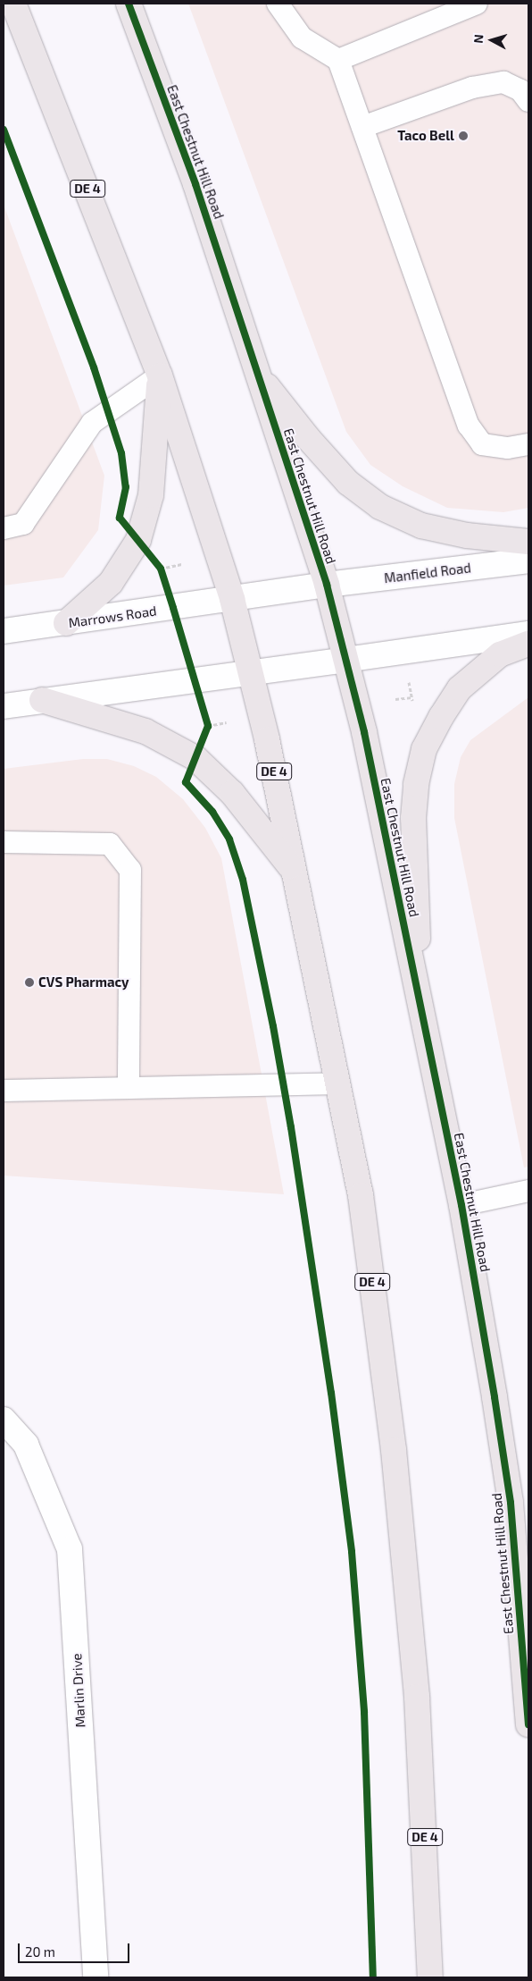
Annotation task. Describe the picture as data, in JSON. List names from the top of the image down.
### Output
{
  "streets": {
    "main road": ["East Chestnut Hill Road", "DE 4"],
    "street": ["Manfield Road", "Marrows Road", "Marlin Drive"]
  },
  "crossings": [
    ["East Chestnut Hill Road", "Manfield Road"],
    ["East Chestnut Hill Road", "Marrows Road"],
    ["DE 4", "Marrows Road"],
    ["Manfield Road", "Marrows Road"]
  ],
  "places": ["Taco Bell", "CVS Pharmacy"],
  "scale_bar": "20 m",
  "north": "left"
}
